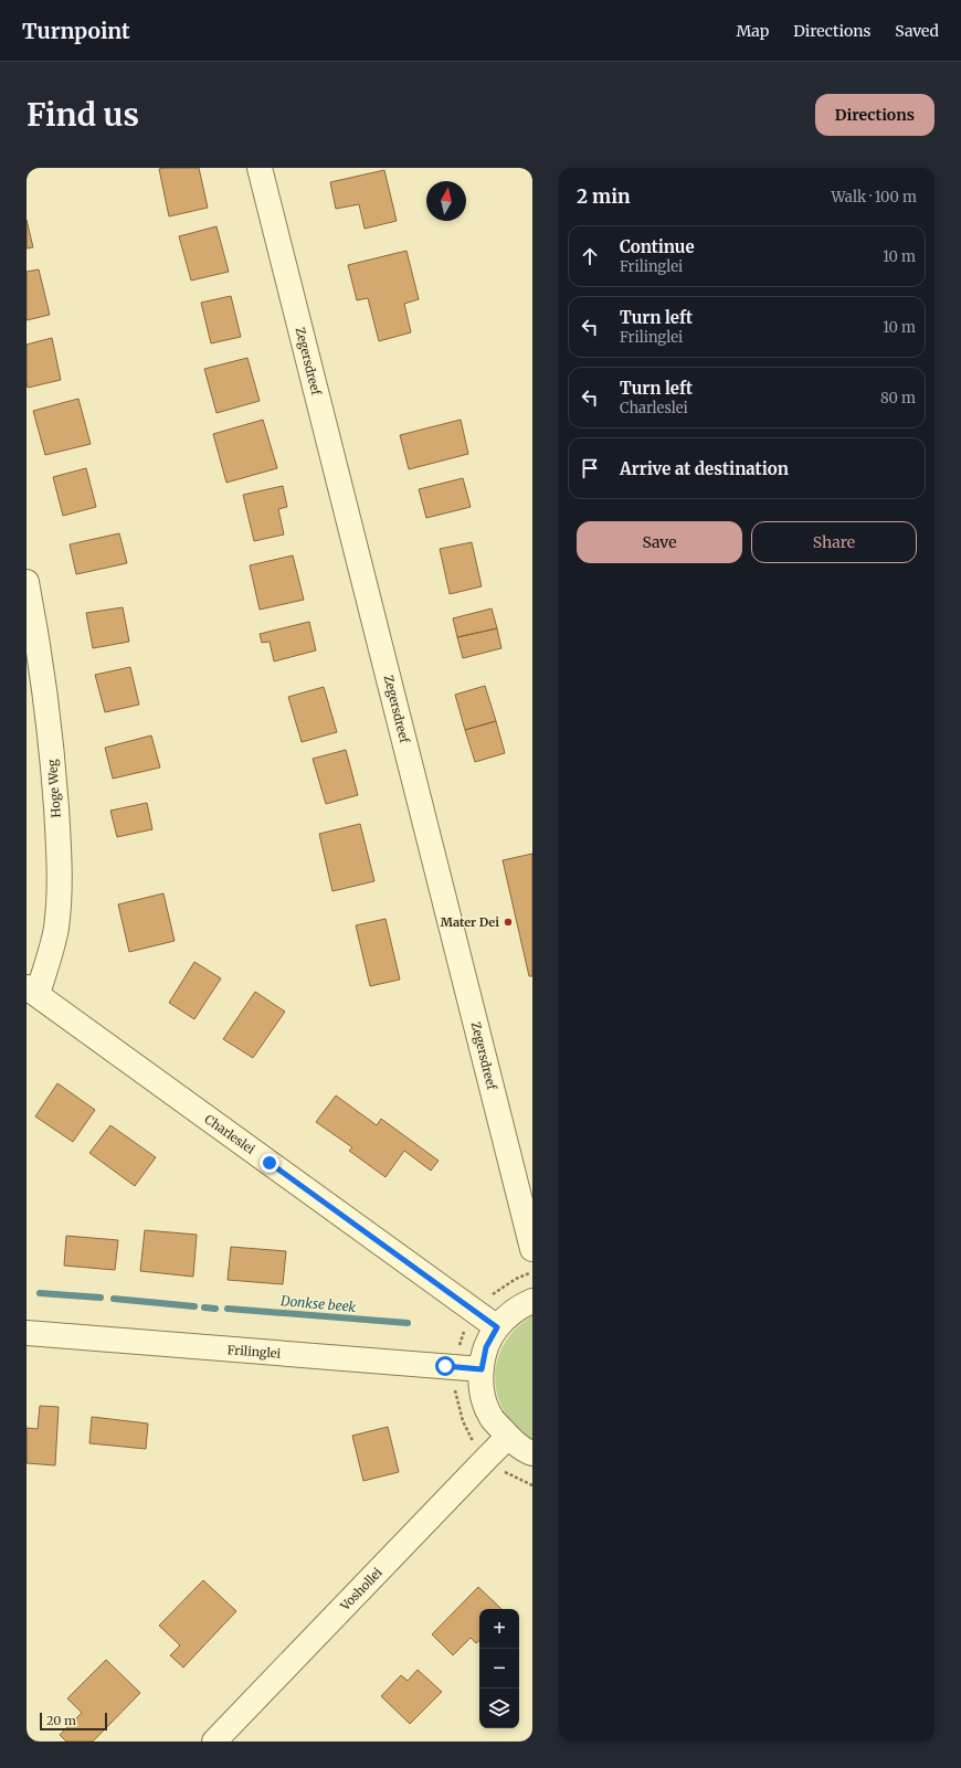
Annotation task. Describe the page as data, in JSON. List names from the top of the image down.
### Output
{
  "streets": {
    "street": [
      "Zegersdreef",
      "Hoge Weg",
      "Charleslei",
      "Frilinglei",
      "Voshollei"
    ]
  },
  "crossings": [
    ["Hoge Weg", "Charleslei"]
  ],
  "water": ["Donkse beek"],
  "places": ["Mater Dei"],
  "scale_bar": "20 m",
  "north": "top",
  "page": {
    "header": "Turnpoint",
    "nav": ["Map", "Directions", "Saved"],
    "buttons": [
      "Directions",
      ["Save", "Share"]
    ],
    "title": "Find us",
    "heading": ["2 min", "Walk · 100 m"],
    "list": [
      ["Continue", "Frilinglei", "10 m"],
      ["Turn left", "Frilinglei", "10 m"],
      ["Turn left", "Charleslei", "80 m"],
      "Arrive at destination"
    ],
    "map_buttons": ["+", "−"],
    "scale": "20 m"
  }
}
